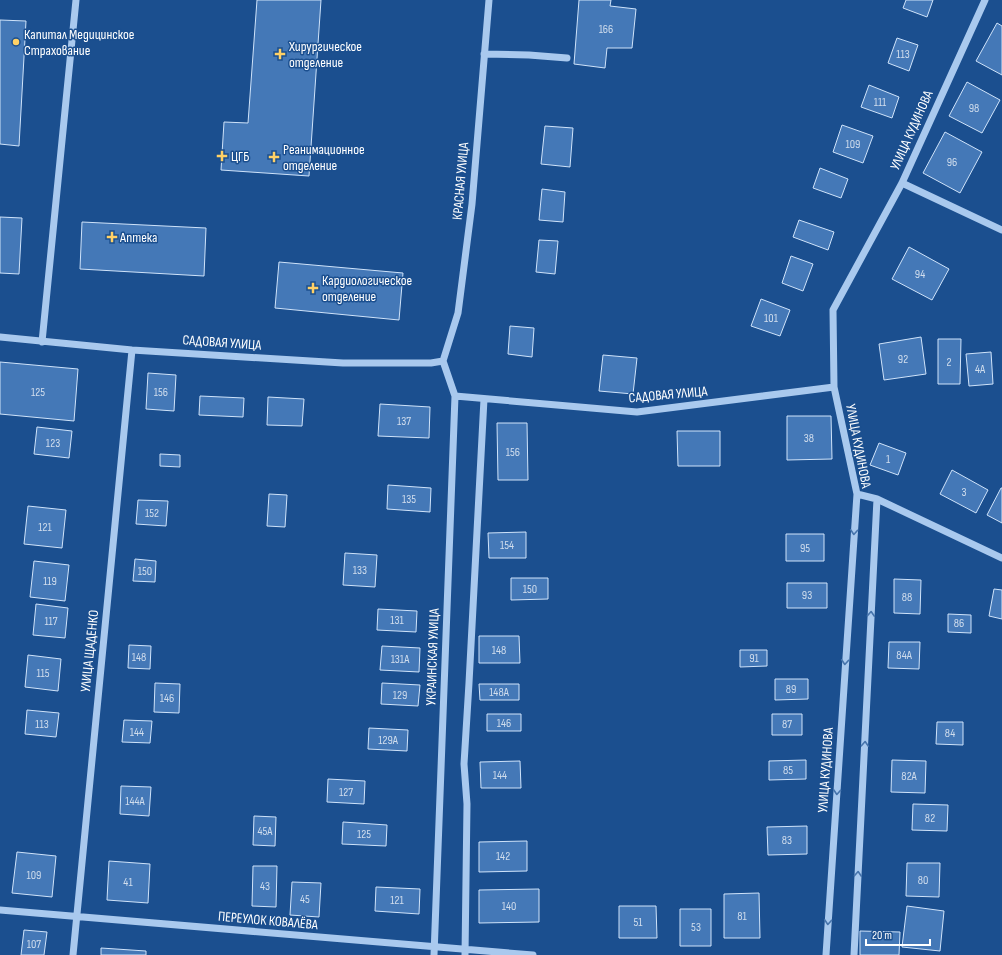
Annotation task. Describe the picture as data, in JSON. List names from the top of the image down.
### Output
{
  "streets": {
    "street": [
      "УЛИЦА КУДИНОВА",
      "КРАСНАЯ УЛИЦА",
      "САДОВАЯ УЛИЦА",
      "УЛИЦА ЩАДЕНКО",
      "УКРАИНСКАЯ УЛИЦА",
      "ПЕРЕУЛОК КОВАЛЁВА"
    ]
  },
  "crossings": [
    ["УЛИЦА КУДИНОВА", "САДОВАЯ УЛИЦА"],
    ["КРАСНАЯ УЛИЦА", "САДОВАЯ УЛИЦА"],
    ["КРАСНАЯ УЛИЦА", "УКРАИНСКАЯ УЛИЦА"],
    ["САДОВАЯ УЛИЦА", "УЛИЦА ЩАДЕНКО"],
    ["САДОВАЯ УЛИЦА", "УКРАИНСКАЯ УЛИЦА"],
    ["УЛИЦА ЩАДЕНКО", "ПЕРЕУЛОК КОВАЛЁВА"],
    ["УКРАИНСКАЯ УЛИЦА", "ПЕРЕУЛОК КОВАЛЁВА"]
  ],
  "places": {
    "other": ["Капитал Медицинское Страхование"],
    "health": [
      "Хирургическое отделение",
      "ЦГБ",
      "Реанимационное отделение",
      "Аптека",
      "Кардиологическое отделение"
    ]
  },
  "house_numbers": [
    "166",
    "113",
    "111",
    "98",
    "109",
    "96",
    "94",
    "101",
    "92",
    "2",
    "4А",
    "125",
    "156",
    "137",
    "38",
    "123",
    "156",
    "1",
    "3",
    "135",
    "152",
    "121",
    "154",
    "95",
    "133",
    "150",
    "119",
    "150",
    "93",
    "88",
    "131",
    "117",
    "86",
    "148",
    "84А",
    "148",
    "91",
    "131А",
    "115",
    "89",
    "148А",
    "129",
    "146",
    "146",
    "113",
    "87",
    "144",
    "84",
    "129А",
    "85",
    "144",
    "82А",
    "127",
    "144А",
    "82",
    "45А",
    "125",
    "83",
    "142",
    "109",
    "80",
    "41",
    "43",
    "45",
    "121",
    "140",
    "81",
    "51",
    "53",
    "107"
  ],
  "scale_bar": "20 m"
}
